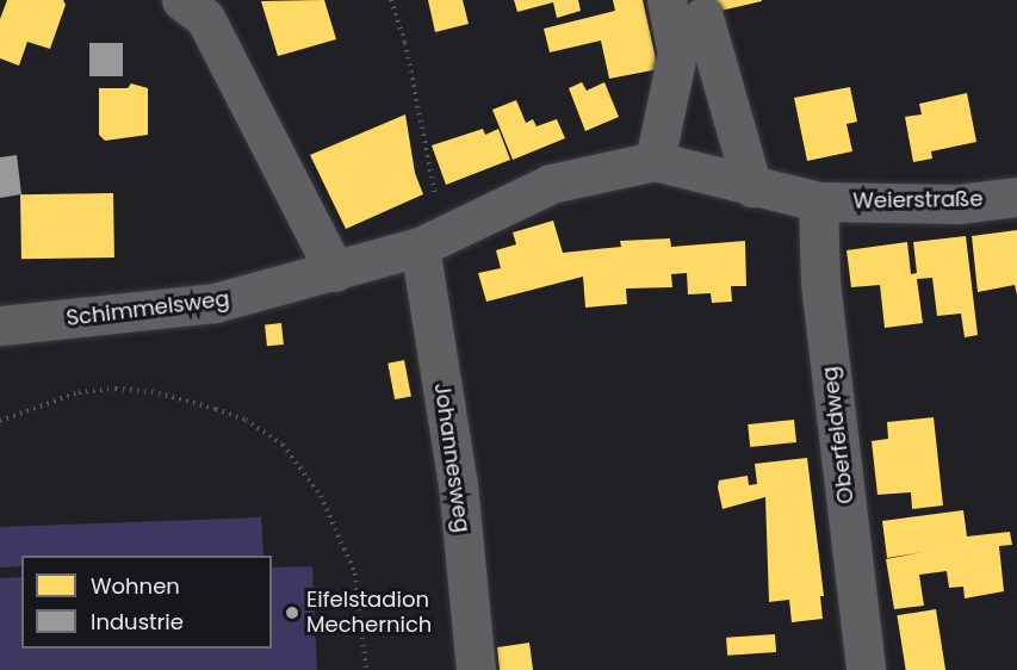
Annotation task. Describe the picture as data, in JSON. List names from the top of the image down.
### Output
{
  "streets": {
    "street": [
      "Weierstraße",
      "Schimmelsweg",
      "Oberfeldweg",
      "Johannesweg"
    ]
  },
  "crossings": [
    ["Weierstraße", "Schimmelsweg"],
    ["Weierstraße", "Oberfeldweg"],
    ["Schimmelsweg", "Johannesweg"]
  ],
  "places": ["Eifelstadion Mechernich"],
  "legend": ["Wohnen", "Industrie"]
}
